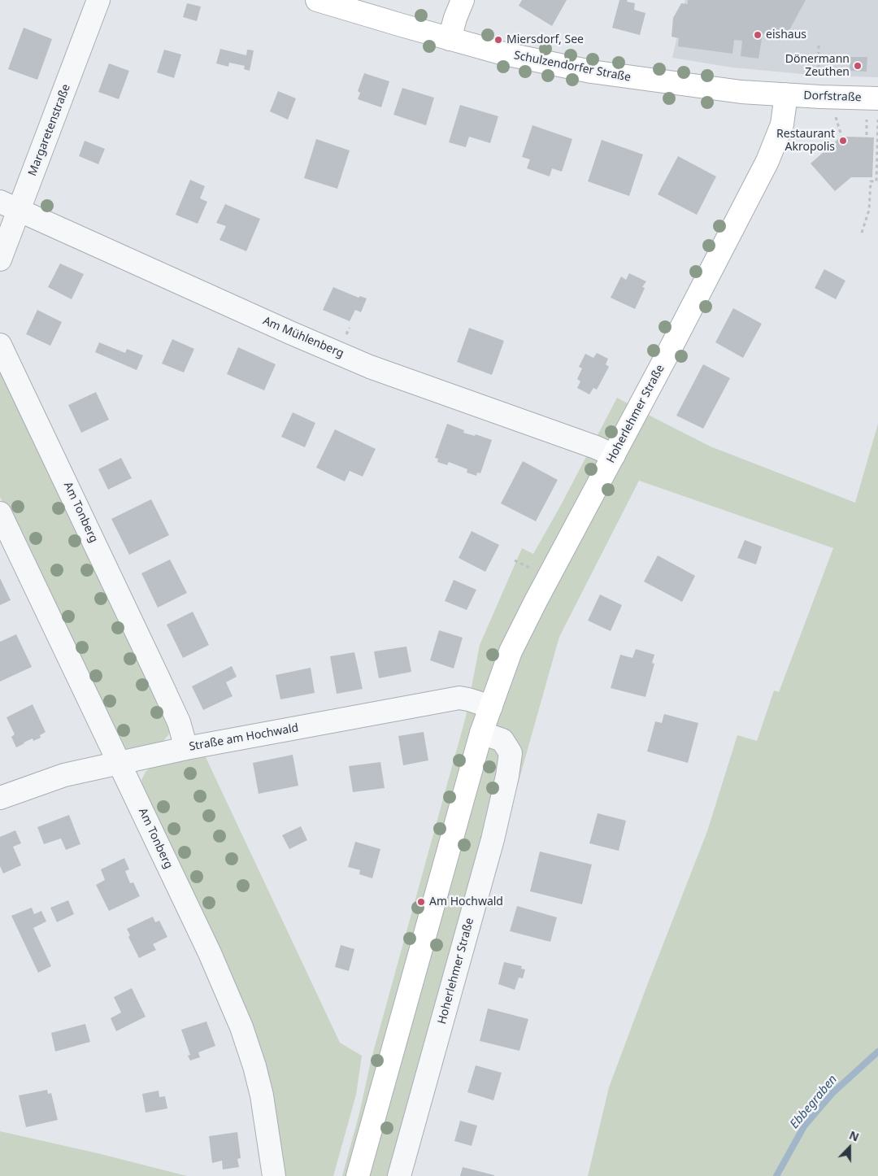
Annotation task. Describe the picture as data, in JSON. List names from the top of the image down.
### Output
{
  "streets": {
    "street": [
      "Schulzendorfer Straße",
      "Dorfstraße",
      "Margaretenstraße",
      "Am Mühlenberg",
      "Hoherlehmer Straße",
      "Am Tonberg",
      "Straße am Hochwald"
    ]
  },
  "crossings": [
    ["Schulzendorfer Straße", "Dorfstraße"],
    ["Schulzendorfer Straße", "Hoherlehmer Straße"],
    ["Dorfstraße", "Hoherlehmer Straße"],
    ["Margaretenstraße", "Am Mühlenberg"],
    ["Am Mühlenberg", "Hoherlehmer Straße"],
    ["Hoherlehmer Straße", "Straße am Hochwald"],
    ["Am Tonberg", "Straße am Hochwald"]
  ],
  "water": ["Ebbegraben"],
  "places": [
    "eishaus",
    "Miersdorf, See",
    "Dönermann Zeuthen",
    "Restaurant Akropolis",
    "Am Hochwald"
  ],
  "north": "top"
}
